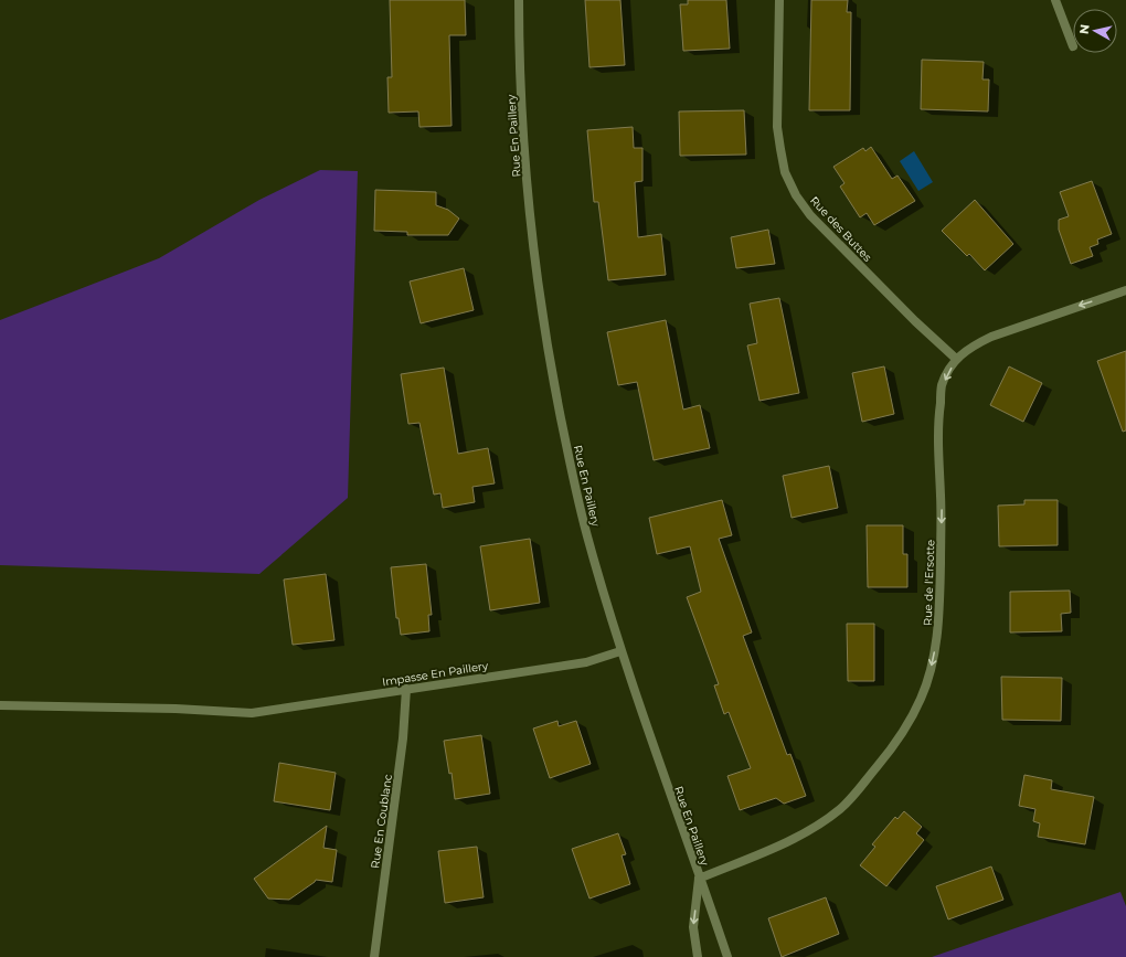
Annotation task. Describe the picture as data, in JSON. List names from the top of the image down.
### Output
{
  "streets": {
    "street": [
      "Rue En Paillery",
      "Rue des Buttes",
      "Rue de l'Ersotte",
      "Impasse En Paillery",
      "Rue En Coublanc"
    ]
  },
  "crossings": [
    ["Rue En Paillery", "Rue de l'Ersotte"],
    ["Rue En Paillery", "Impasse En Paillery"],
    ["Rue des Buttes", "Rue de l'Ersotte"],
    ["Impasse En Paillery", "Rue En Coublanc"]
  ],
  "one_way": ["Rue de l'Ersotte"],
  "north": "left"
}
